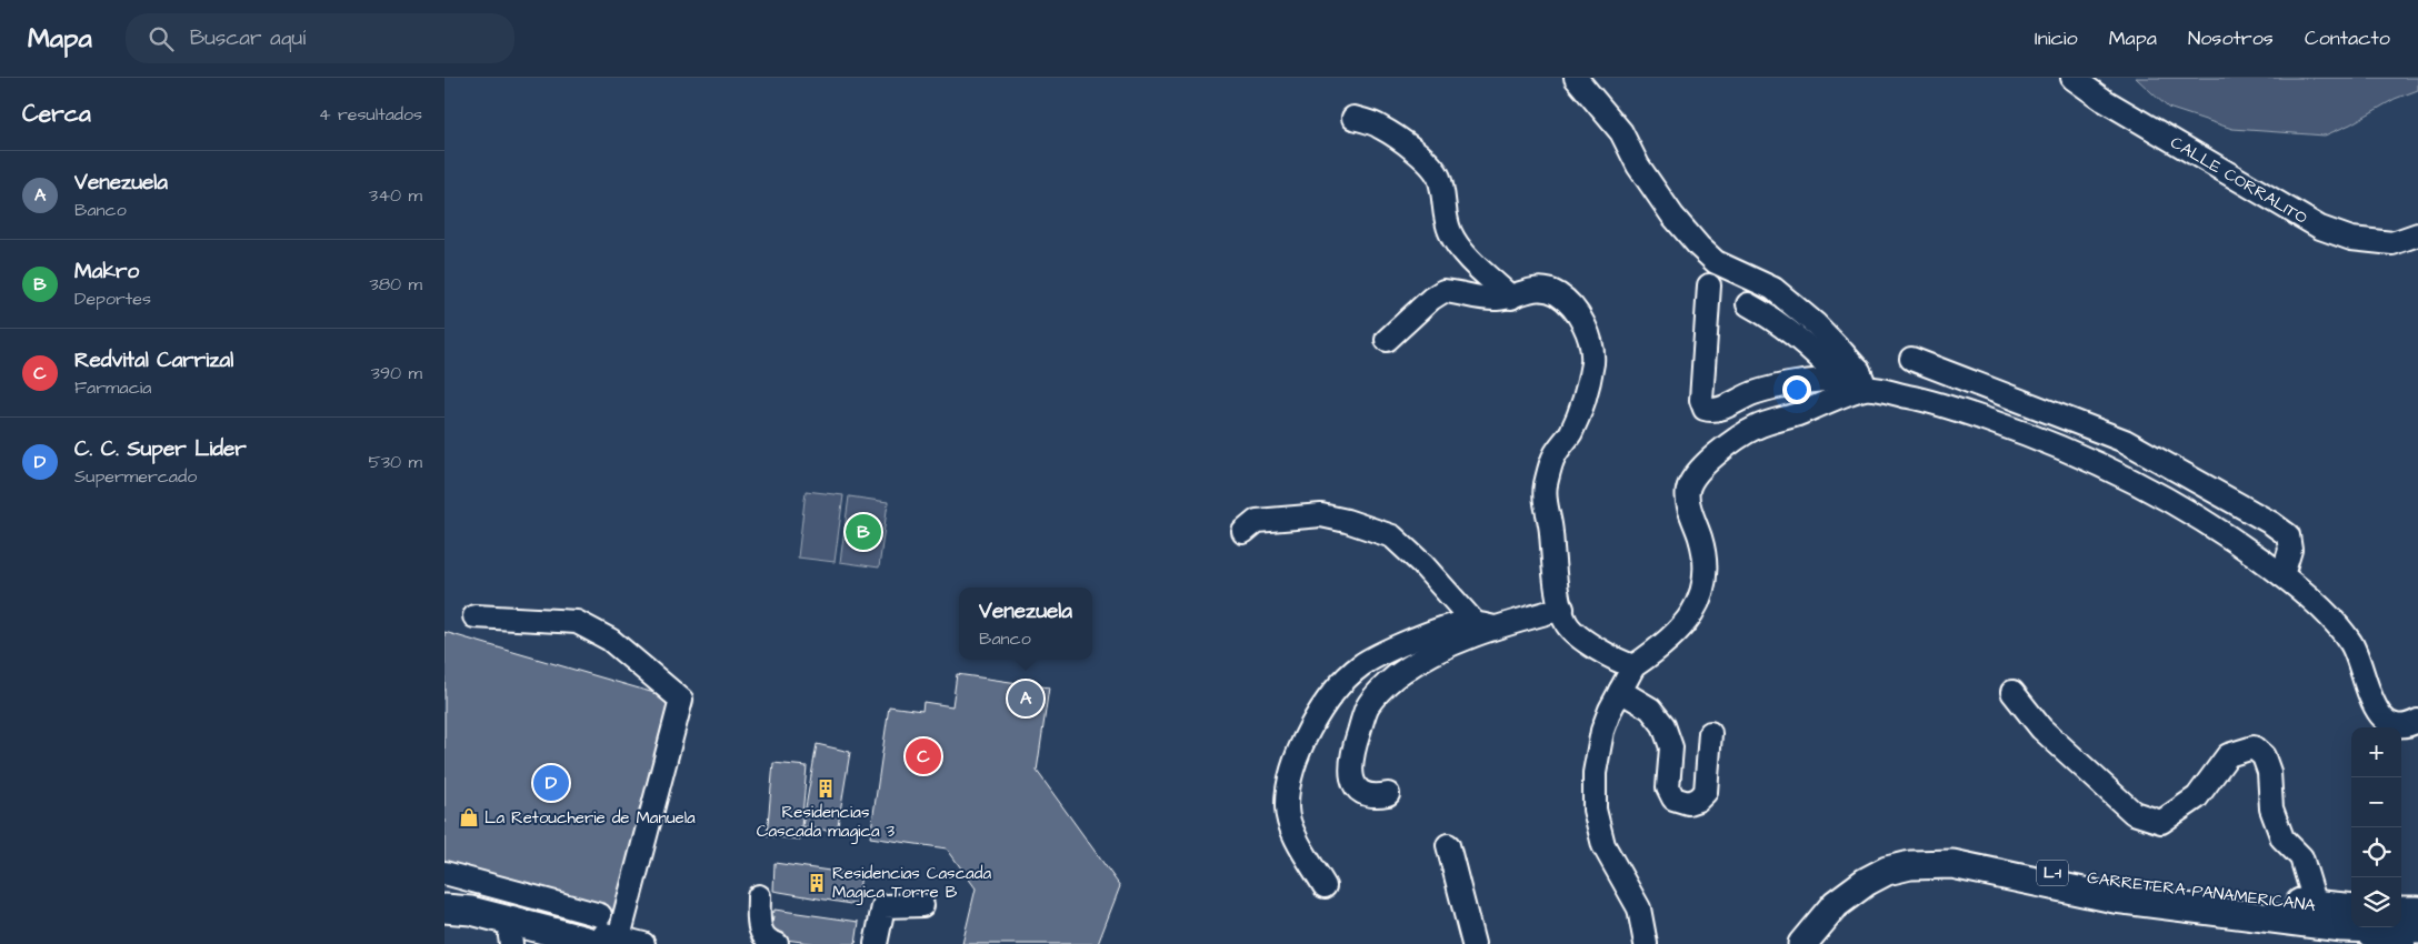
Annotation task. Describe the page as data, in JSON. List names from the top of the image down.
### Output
{
  "streets": {
    "main road": ["L-1", "CARRETERA PANAMERICANA"],
    "street": ["CALLE CORRALITO"]
  },
  "places": {
    "building": ["Residencias Cascada magica 3", "Residencias Cascada Magica Torre B"],
    "shop": ["La Retoucherie de Manuela"]
  },
  "page": {
    "header": "Mapa",
    "search": "Buscar aquí",
    "nav": [
      "Inicio",
      "Mapa",
      "Nosotros",
      "Contacto"
    ],
    "heading": ["Cerca", "4 resultados"],
    "list": [
      {
        "mark": "A",
        "name": "Venezuela",
        "note": "Banco",
        "value": "340 m"
      },
      {
        "mark": "B",
        "name": "Makro",
        "note": "Deportes",
        "value": "380 m"
      },
      {
        "mark": "C",
        "name": "Redvital Carrizal",
        "note": "Farmacia",
        "value": "390 m"
      },
      {
        "mark": "D",
        "name": "C. C. Super Lider",
        "note": "Supermercado",
        "value": "530 m"
      }
    ],
    "pins": [
      "B",
      "A",
      "C",
      "D"
    ],
    "popup": ["Venezuela", "Banco"],
    "map_buttons": ["+", "−"]
  }
}
